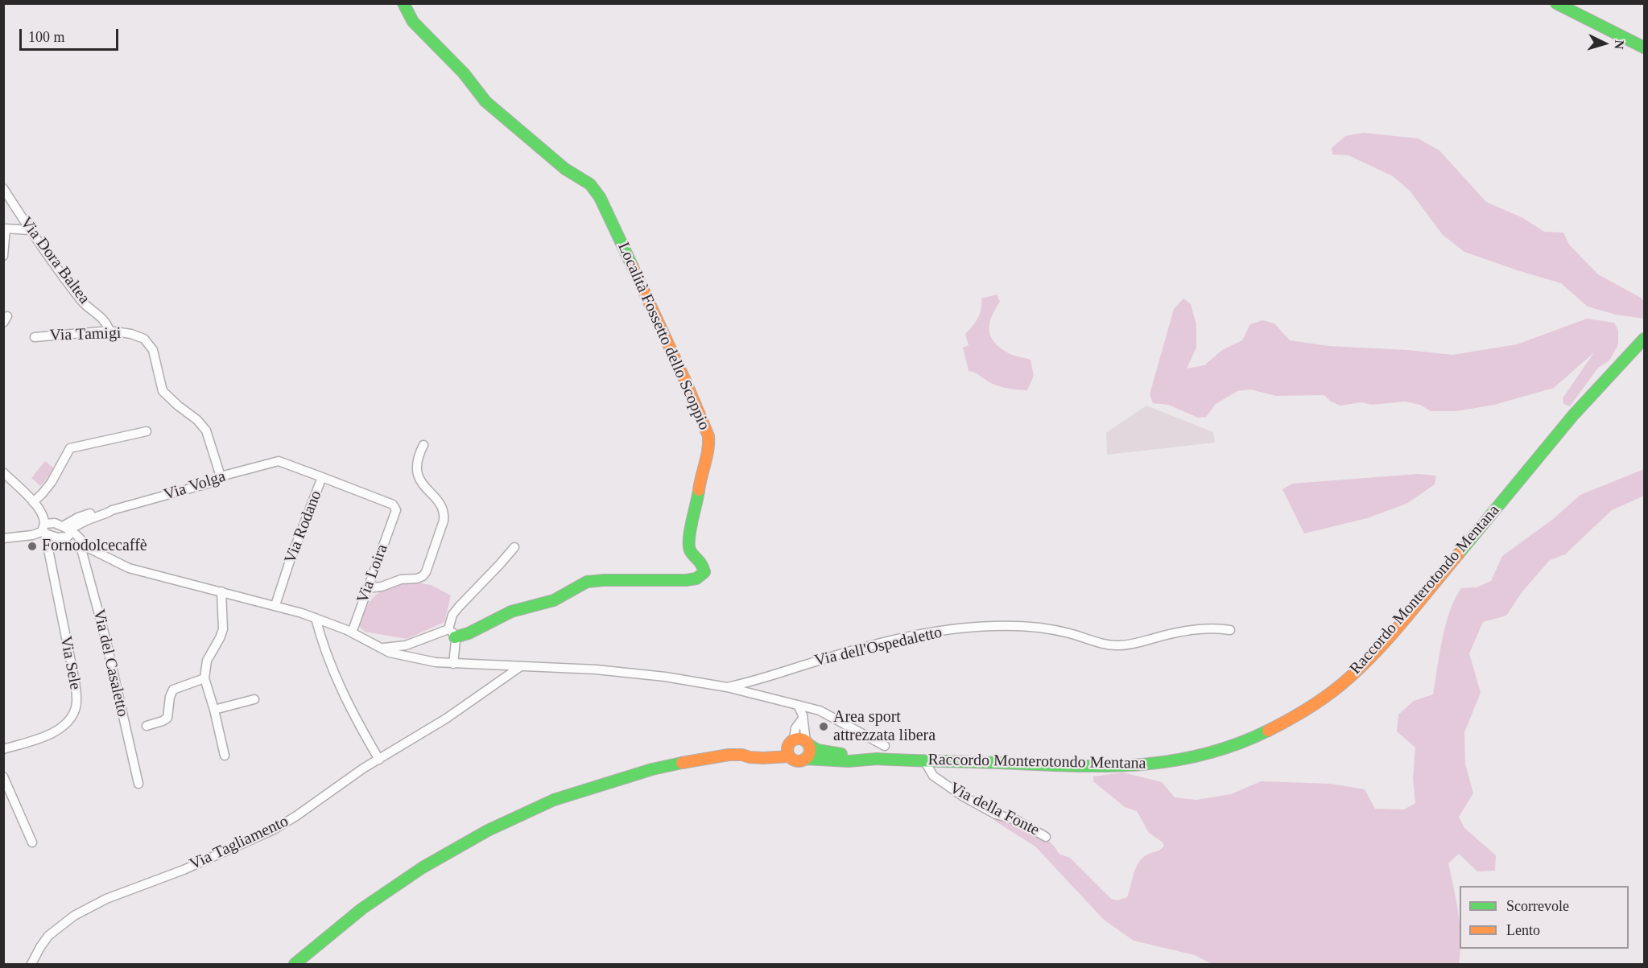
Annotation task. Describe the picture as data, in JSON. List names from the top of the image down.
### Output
{
  "streets": {
    "main road": ["Località Fossetto dello Scoppio", "Raccordo Monterotondo Mentana"],
    "street": [
      "Via Dora Baltea",
      "Via Tamigi",
      "Via Volga",
      "Via Rodano",
      "Via Loira",
      "Via dell'Ospedaletto",
      "Via Sele",
      "Via del Casaletto",
      "Via della Fonte",
      "Via Tagliamento"
    ]
  },
  "crossings": [
    ["Via Dora Baltea", "Via Tamigi"],
    ["Via Tamigi", "Via Volga"],
    ["Via Volga", "Via Rodano"],
    ["Via Volga", "Via del Casaletto"],
    ["Via Rodano", "Via Loira"],
    ["Raccordo Monterotondo Mentana", "Via della Fonte"]
  ],
  "places": ["Fornodolcecaffè", "Area sport attrezzata libera"],
  "legend": ["Scorrevole", "Lento"],
  "scale_bar": "100 m",
  "north": "right"
}
